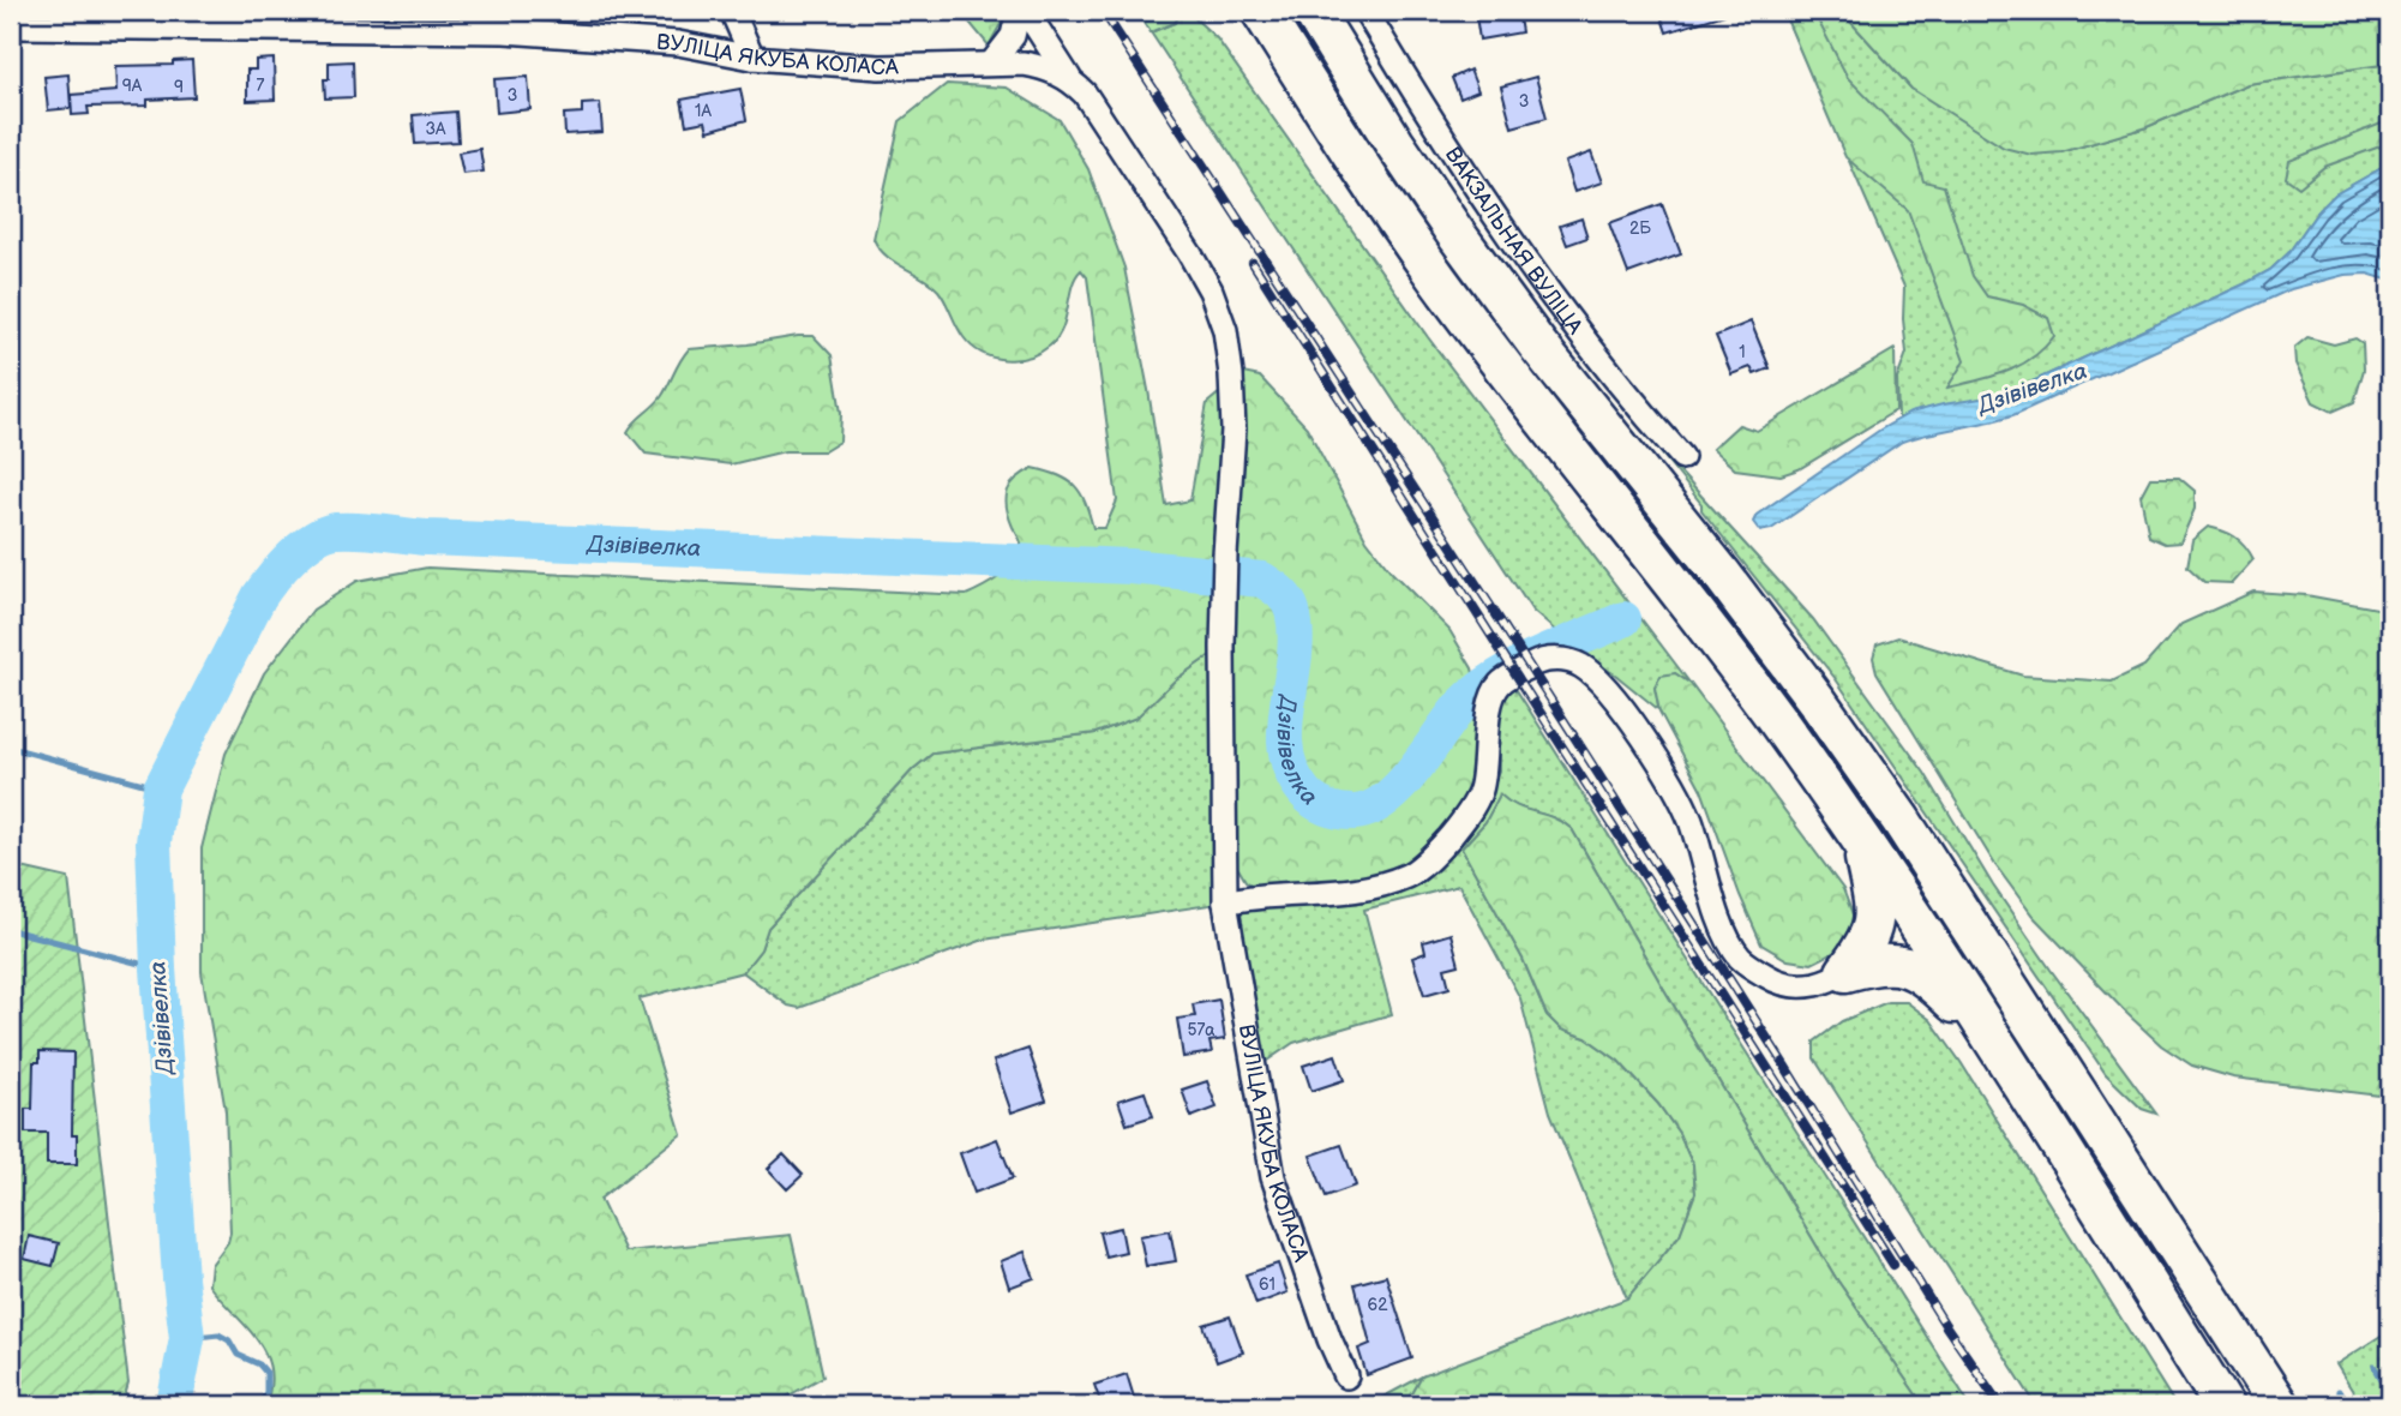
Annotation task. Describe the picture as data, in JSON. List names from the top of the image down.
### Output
{
  "streets": {
    "street": ["ВУЛІЦА ЯКУБА КОЛАСА", "ВАКЗАЛЬНАЯ ВУЛІЦА"]
  },
  "water": ["Дзівівелка"],
  "house_numbers": [
    "9А",
    "7",
    "9",
    "3",
    "3",
    "1А",
    "3А",
    "2Б",
    "1",
    "57а",
    "61",
    "62"
  ]
}
